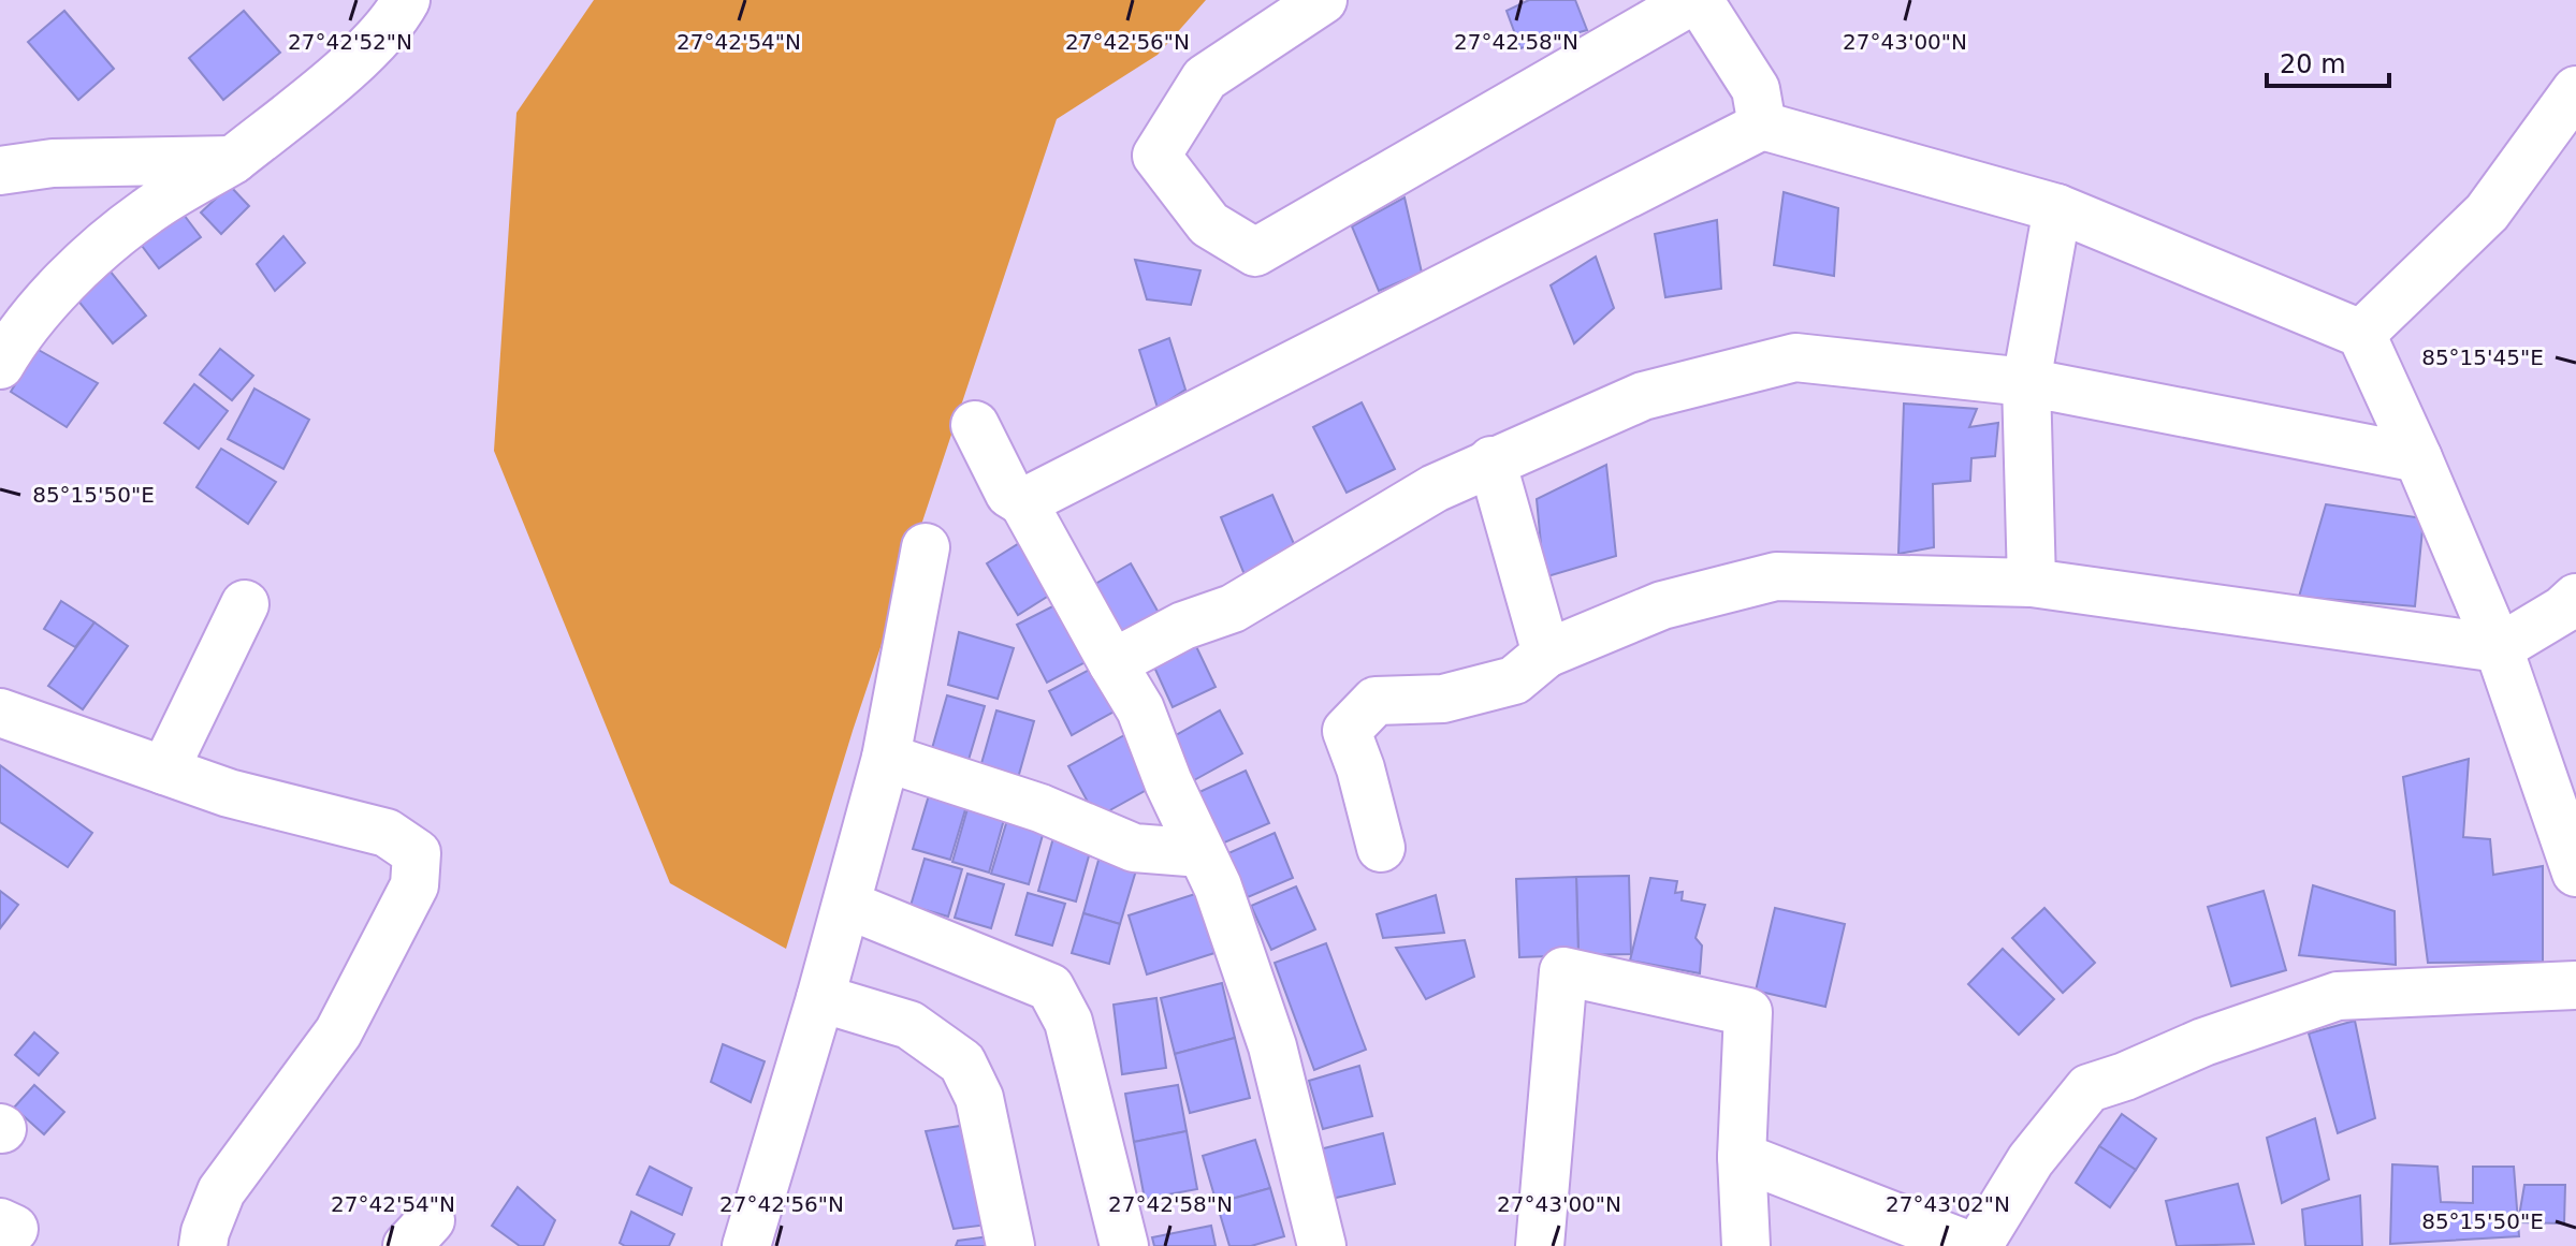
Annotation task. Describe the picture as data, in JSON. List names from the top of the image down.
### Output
{
  "scale_bar": "20 m",
  "coordinates": [
    "27°42'52\"N",
    "27°42'54\"N",
    "27°42'56\"N",
    "27°42'58\"N",
    "27°43'00\"N",
    "85°15'45\"E",
    "85°15'50\"E",
    "27°43'02\"N"
  ]
}
